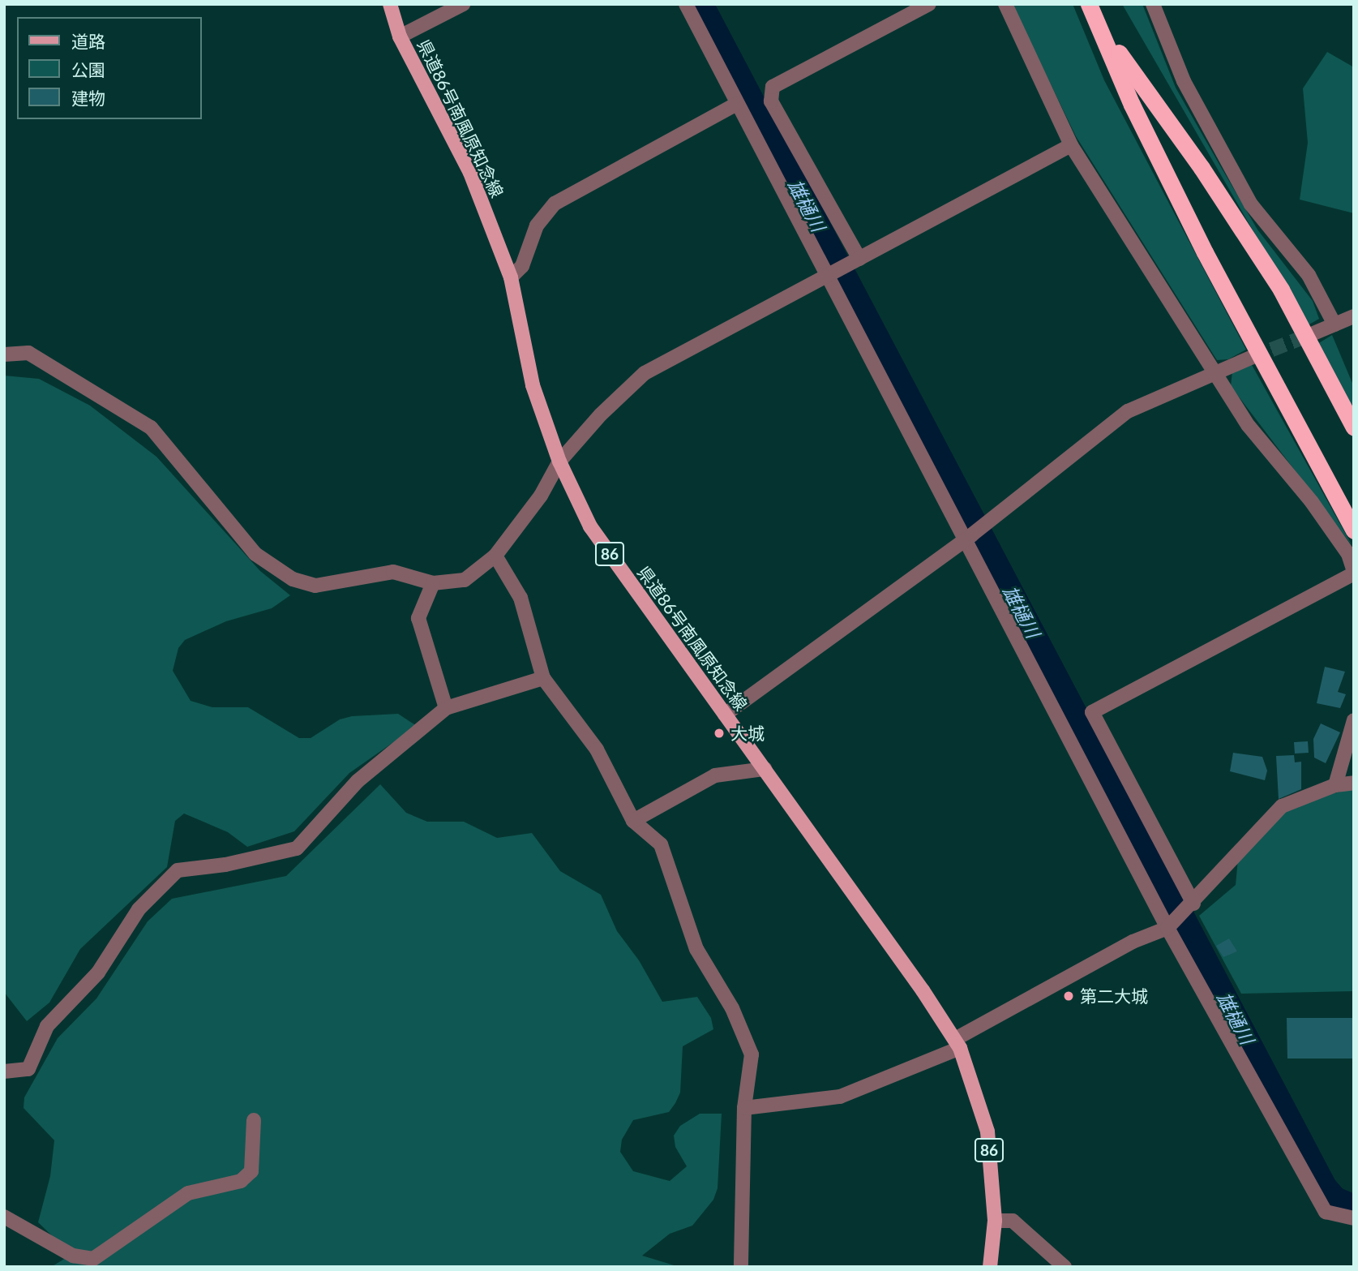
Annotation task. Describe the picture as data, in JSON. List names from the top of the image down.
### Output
{
  "streets": {
    "main road": ["県道86号南風原知念線", "86"]
  },
  "water": ["雄樋川"],
  "places": ["大城", "第二大城"],
  "legend": ["道路", "公園", "建物"]
}
